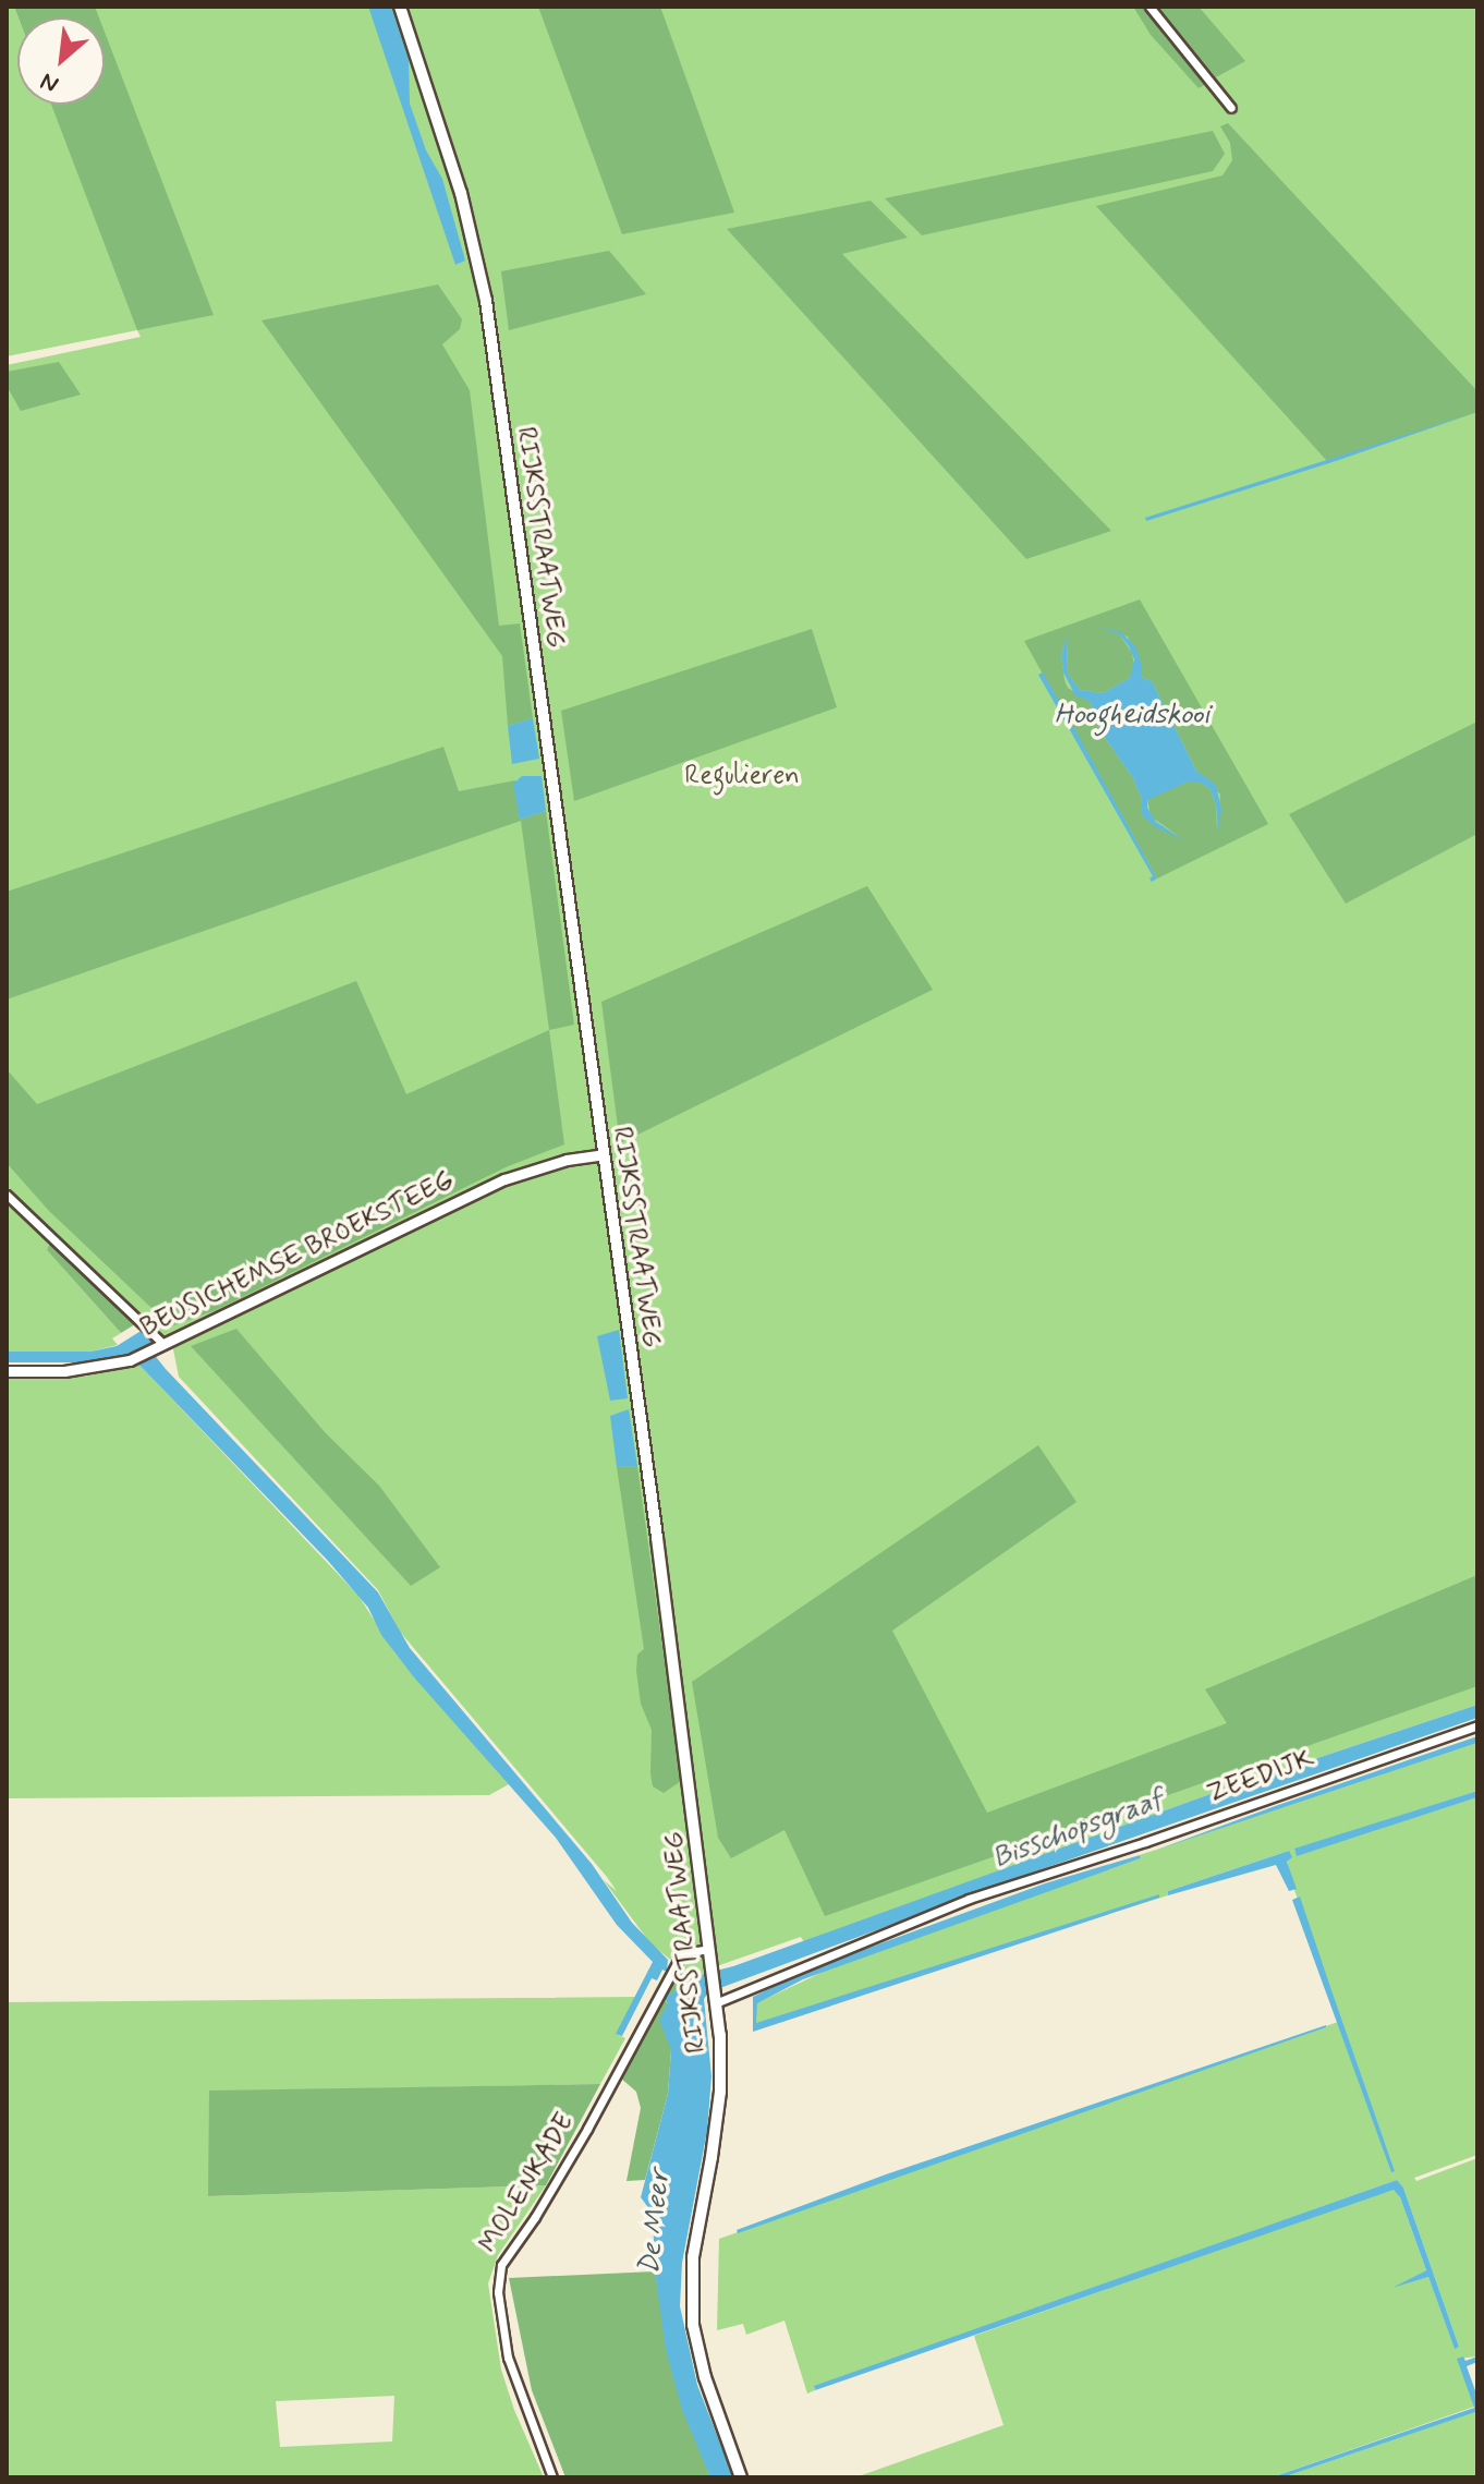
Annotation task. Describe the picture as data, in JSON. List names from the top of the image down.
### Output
{
  "streets": {
    "main road": ["RIJKSSTRAATWEG"],
    "street": ["BEUSICHEMSE BROEKSTEEG", "ZEEDIJK", "MOLENKADE"]
  },
  "crossings": [
    ["RIJKSSTRAATWEG", "BEUSICHEMSE BROEKSTEEG"],
    ["RIJKSSTRAATWEG", "ZEEDIJK"],
    ["RIJKSSTRAATWEG", "MOLENKADE"]
  ],
  "water": ["Hoogheidskooi", "Bisschopsgraaf", "De Meer"],
  "parks": ["Regulieren"],
  "north": "bottom left"
}
